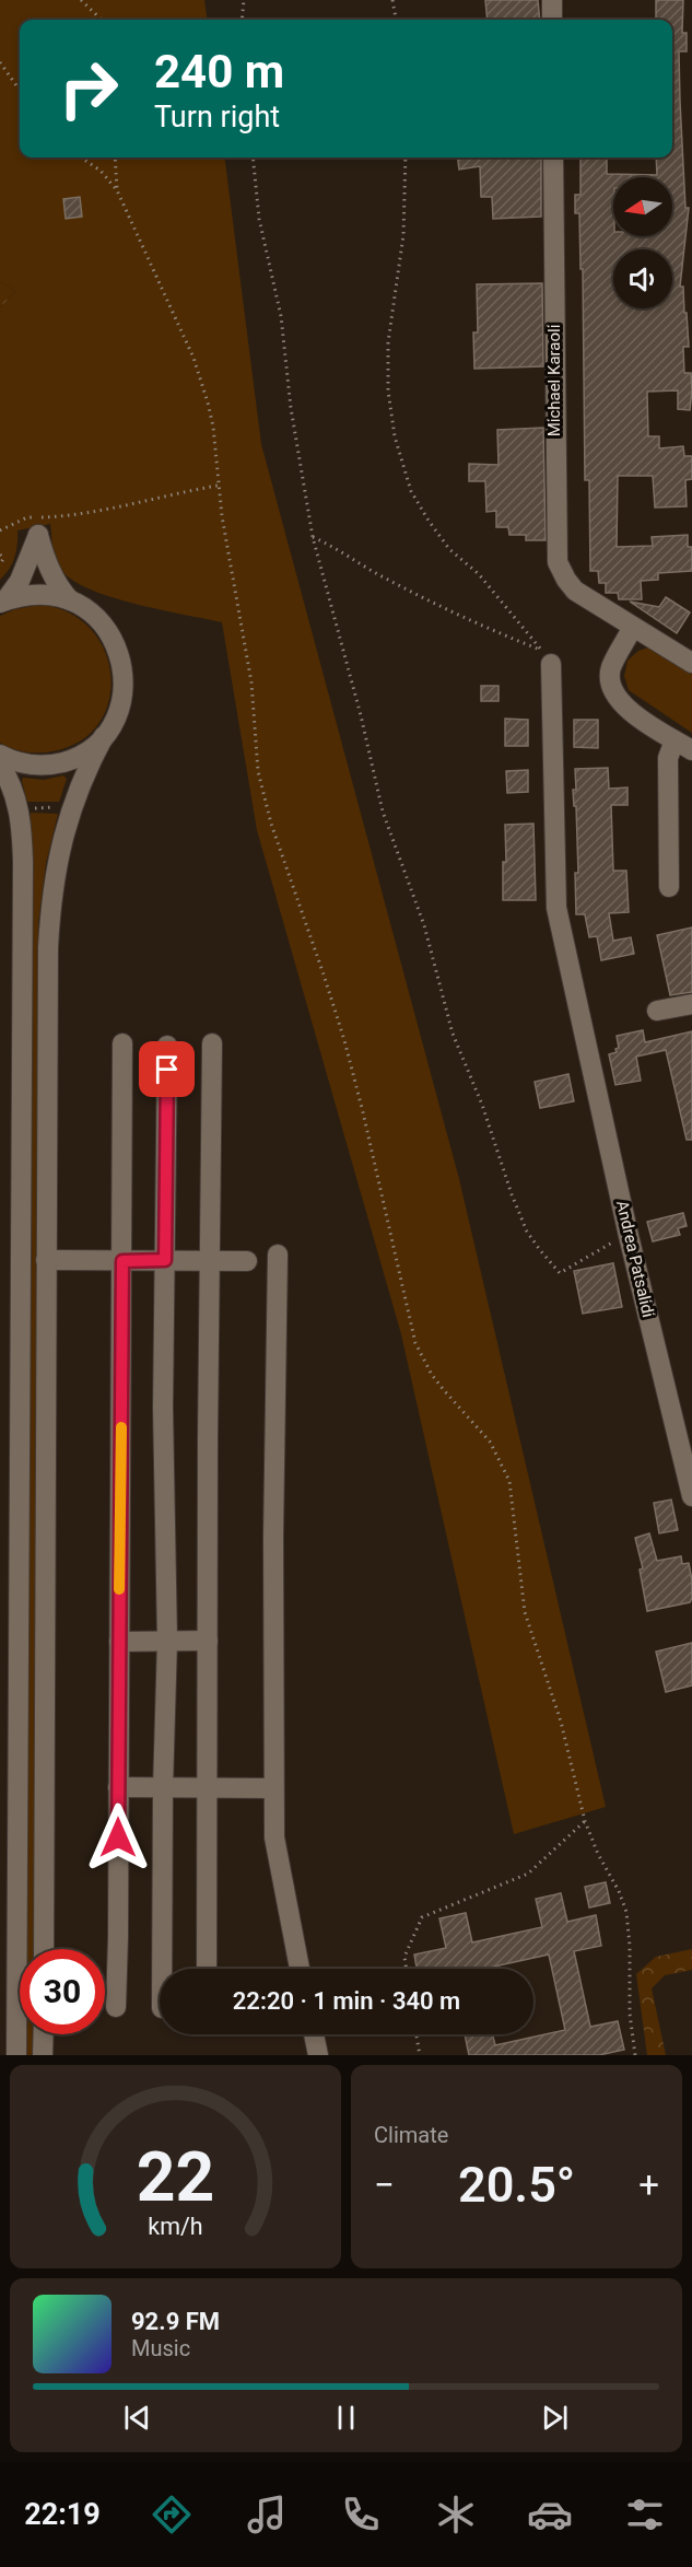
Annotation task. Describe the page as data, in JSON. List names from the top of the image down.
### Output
{
  "streets": {
    "street": ["Michael Karaoli", "Andrea Patsalidi"]
  },
  "north": "left",
  "page": {
    "turn": ["240 m", "Turn right"],
    "limit": "30",
    "trip": "22:20 · 1 min · 340 m",
    "tile": "Climate",
    "heat": ["−", "20.5°", "+"],
    "song": ["92.9 FM", "Music"],
    "tabs": "22:19",
    "gauge": ["22", "km/h"]
  }
}
